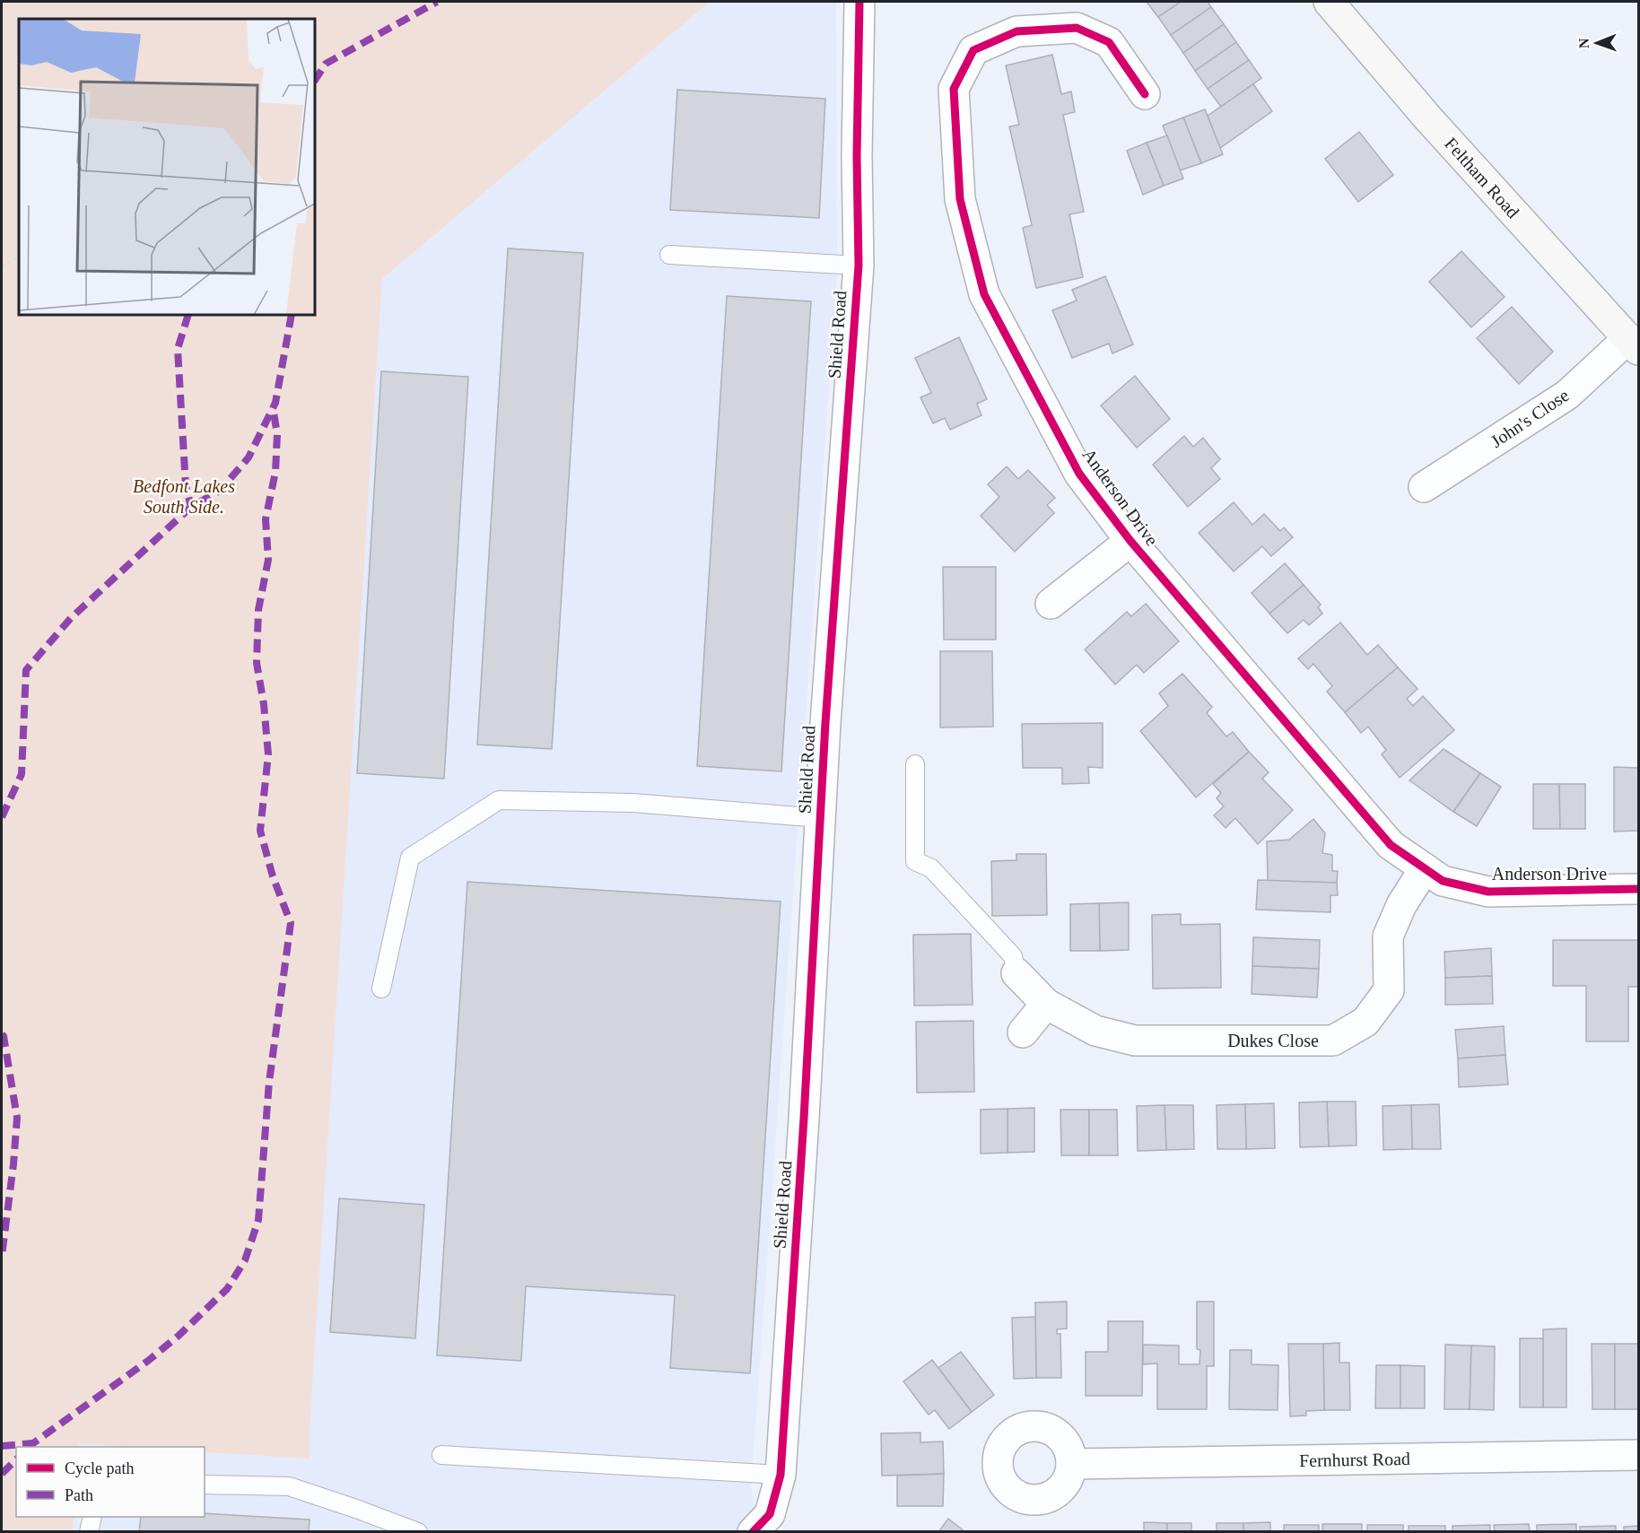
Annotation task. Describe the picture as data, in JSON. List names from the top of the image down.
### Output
{
  "streets": {
    "main road": ["Feltham Road"],
    "street": [
      "Shield Road",
      "John's Close",
      "Anderson Drive",
      "Dukes Close",
      "Fernhurst Road"
    ]
  },
  "crossings": [
    ["Feltham Road", "John's Close"],
    ["Anderson Drive", "Dukes Close"]
  ],
  "parks": ["Bedfont Lakes South Side."],
  "legend": ["Cycle path", "Path"],
  "north": "left"
}
